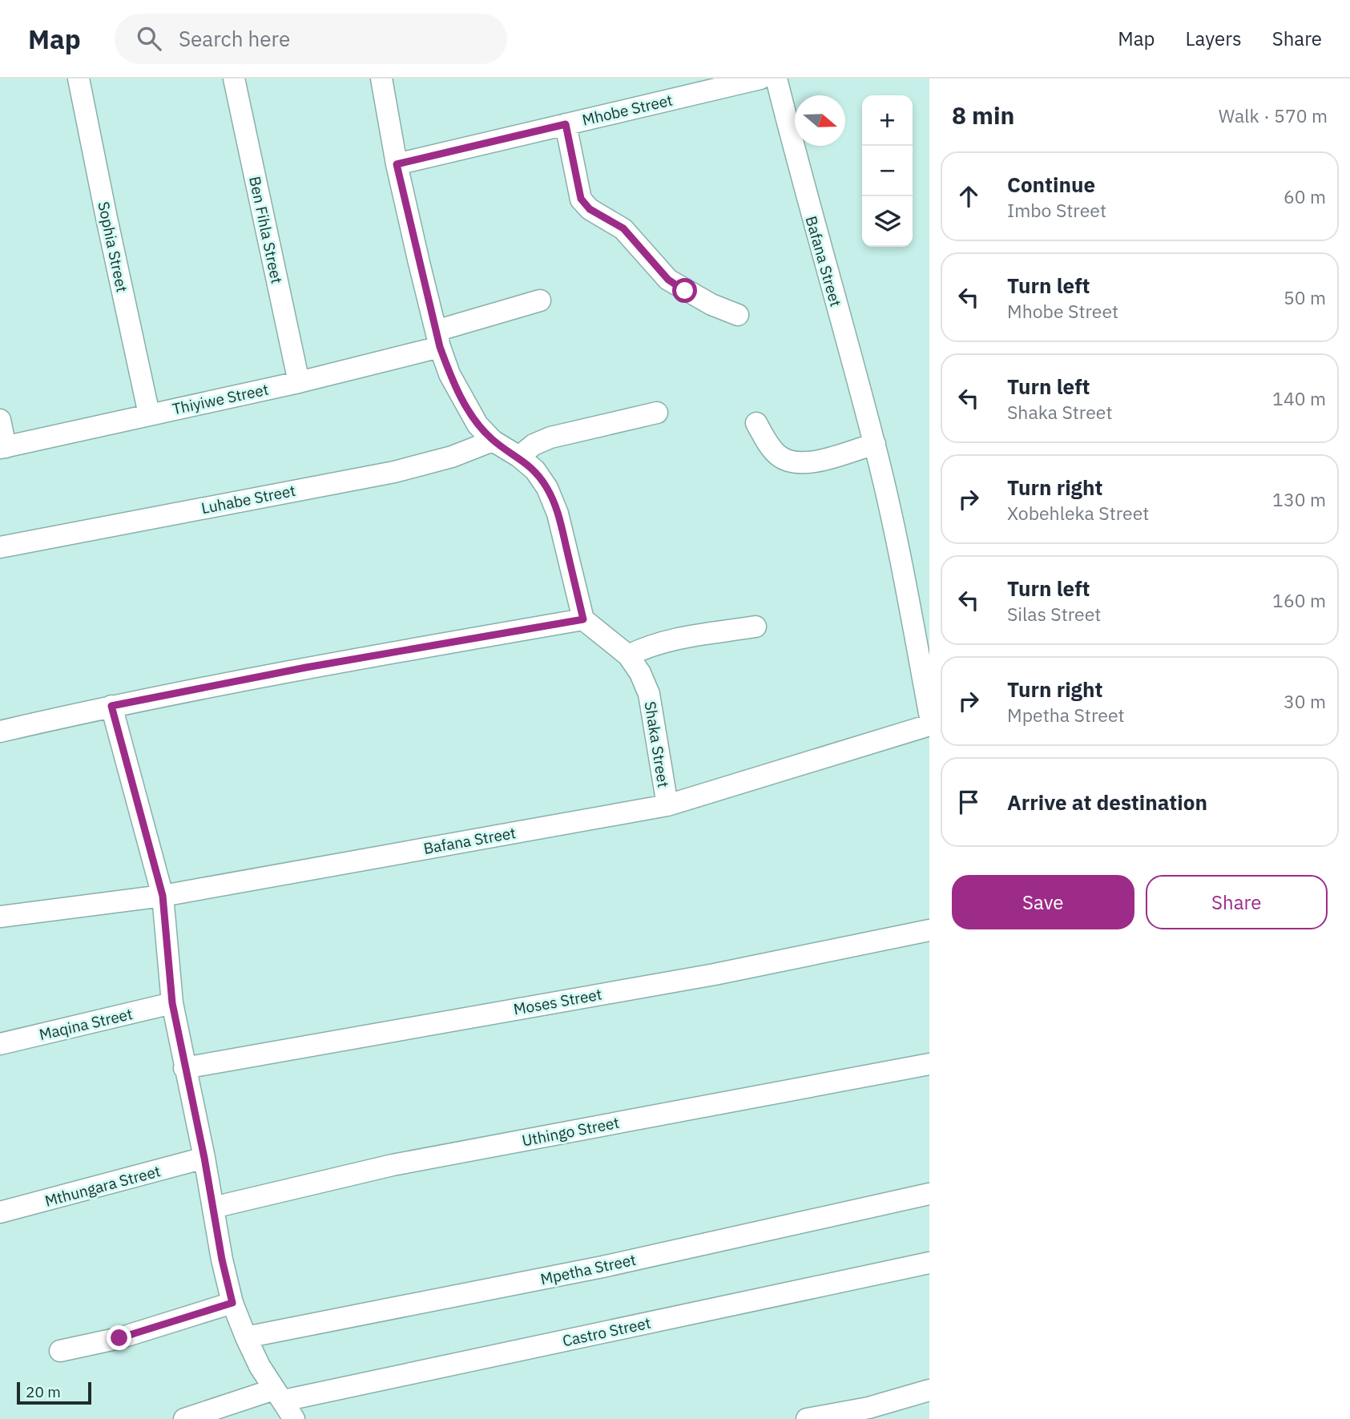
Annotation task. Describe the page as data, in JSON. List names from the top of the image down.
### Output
{
  "streets": {
    "street": [
      "Mhobe Street",
      "Ben Fihla Street",
      "Sophia Street",
      "Bafana Street",
      "Thiyiwe Street",
      "Luhabe Street",
      "Shaka Street",
      "Moses Street",
      "Maqina Street",
      "Uthingo Street",
      "Mthungara Street",
      "Mpetha Street",
      "Castro Street"
    ]
  },
  "crossings": [
    ["Ben Fihla Street", "Thiyiwe Street"],
    ["Sophia Street", "Thiyiwe Street"],
    ["Bafana Street", "Shaka Street"]
  ],
  "scale_bar": "20 m",
  "north": "right",
  "page": {
    "header": "Map",
    "search": "Search here",
    "nav": ["Map", "Layers", "Share"],
    "heading": ["8 min", "Walk · 570 m"],
    "map_buttons": ["+", "−"],
    "list": [
      ["Continue", "Imbo Street", "60 m"],
      ["Turn left", "Mhobe Street", "50 m"],
      ["Turn left", "Shaka Street", "140 m"],
      ["Turn right", "Xobehleka Street", "130 m"],
      ["Turn left", "Silas Street", "160 m"],
      ["Turn right", "Mpetha Street", "30 m"],
      "Arrive at destination"
    ],
    "buttons": ["Save", "Share"],
    "scale": "20 m"
  }
}
